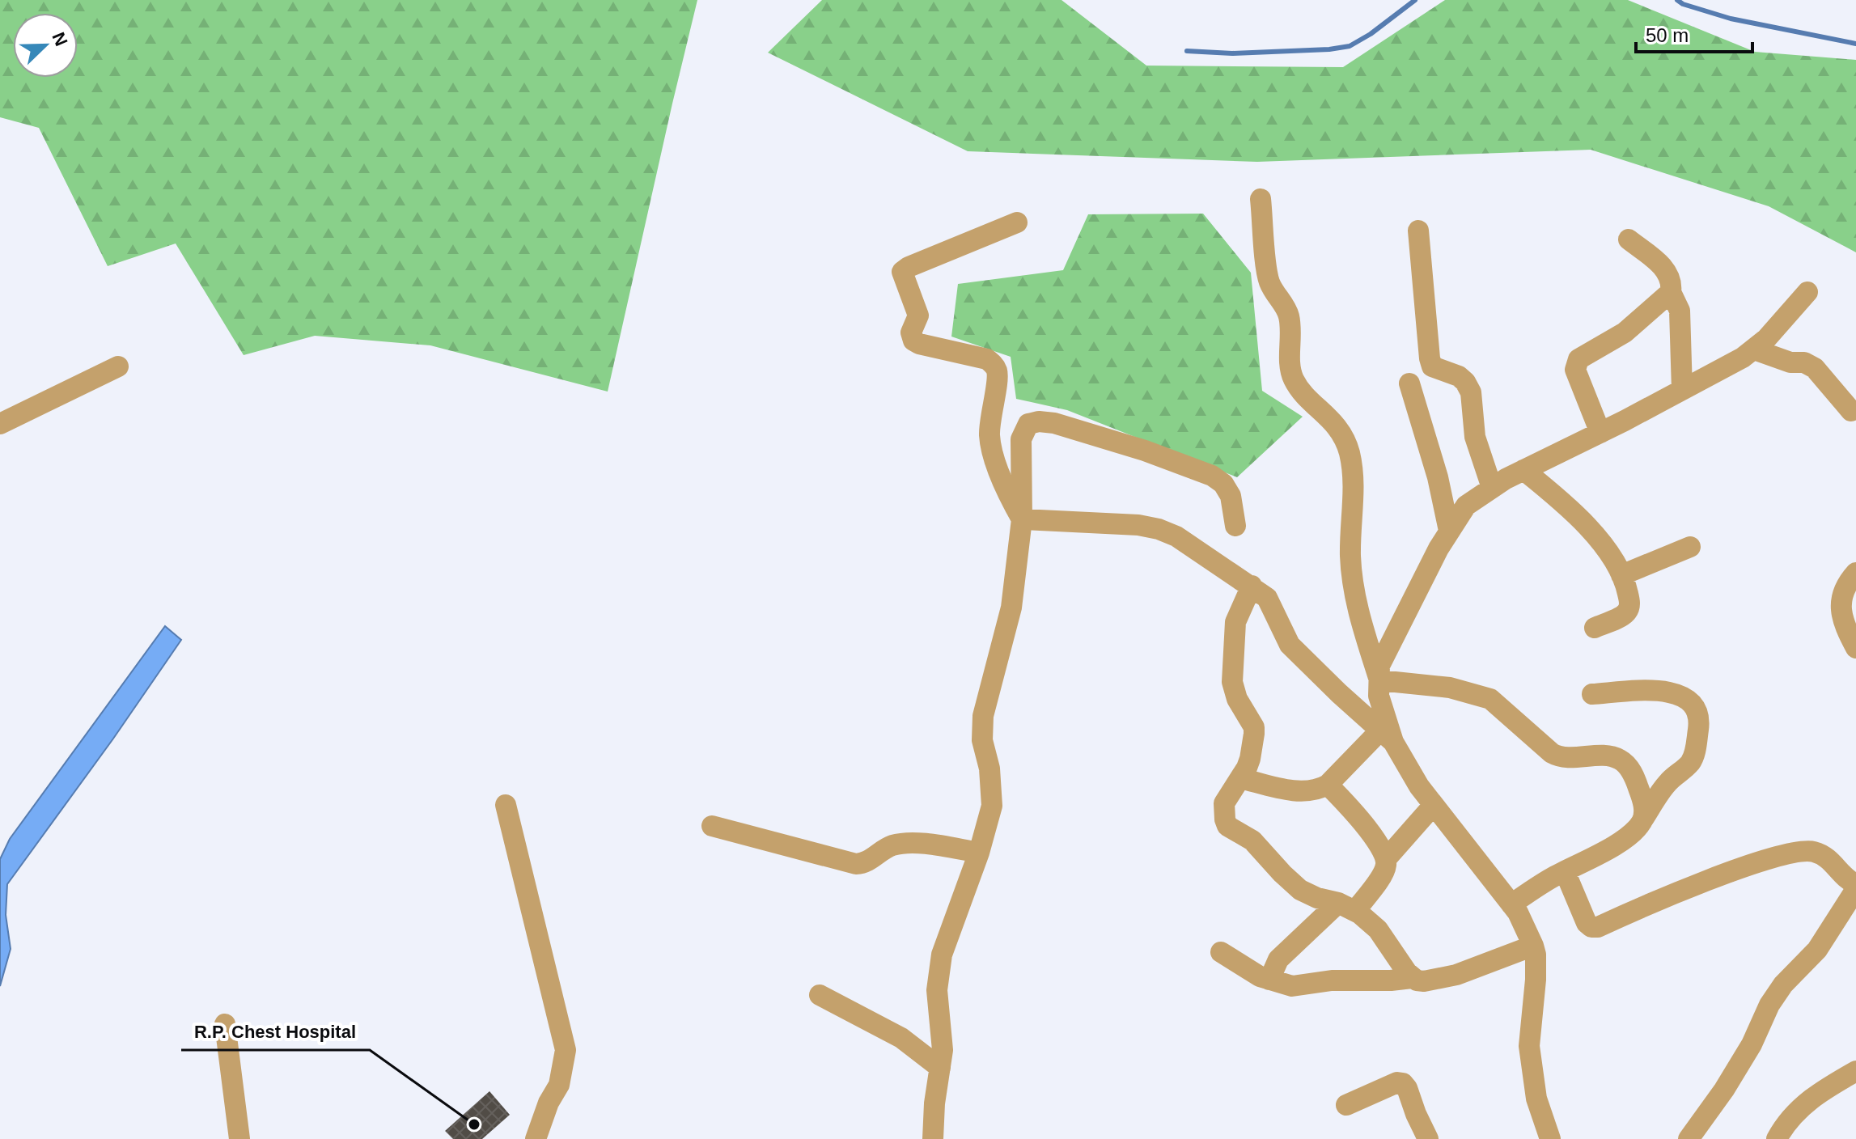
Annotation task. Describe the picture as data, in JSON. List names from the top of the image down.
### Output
{
  "places": ["R.P. Chest Hospital"],
  "scale_bar": "50 m",
  "north": "top right"
}
